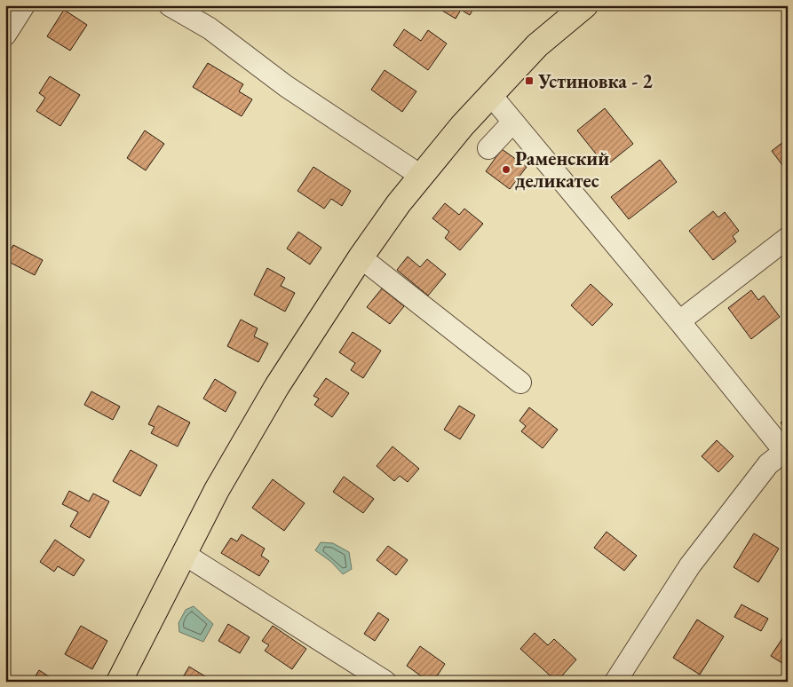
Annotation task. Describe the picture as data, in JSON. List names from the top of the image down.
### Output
{
  "places": {
    "transit": ["Устиновка - 2"],
    "other": ["Раменский деликатес"]
  }
}
